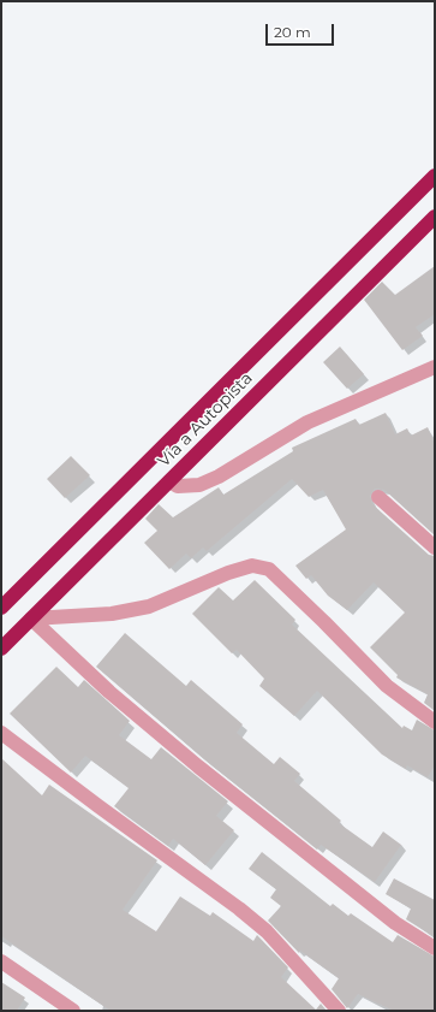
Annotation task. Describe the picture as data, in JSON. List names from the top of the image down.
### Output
{
  "streets": {
    "highway": ["Vía a Autopista"]
  },
  "scale_bar": "20 m"
}
